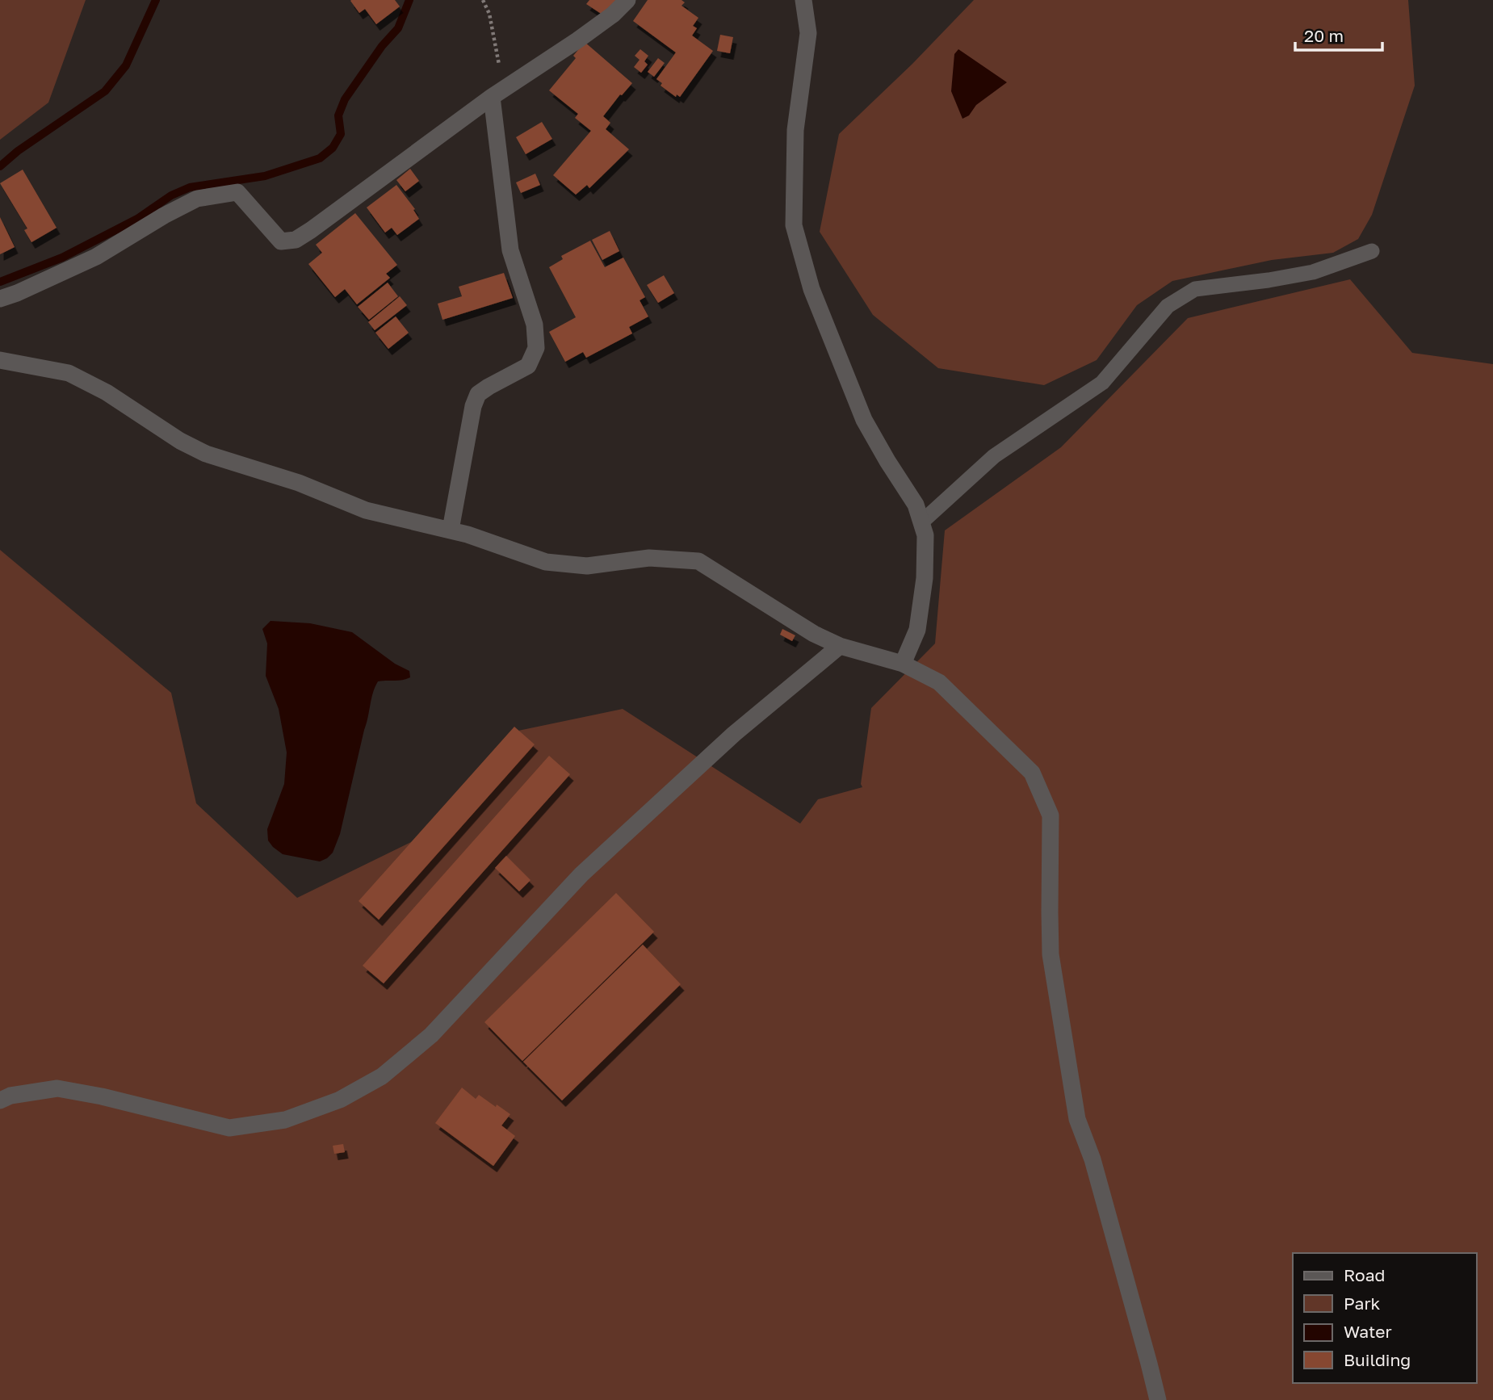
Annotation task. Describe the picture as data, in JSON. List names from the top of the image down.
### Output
{
  "legend": [
    "Road",
    "Park",
    "Water",
    "Building"
  ],
  "scale_bar": "20 m"
}
